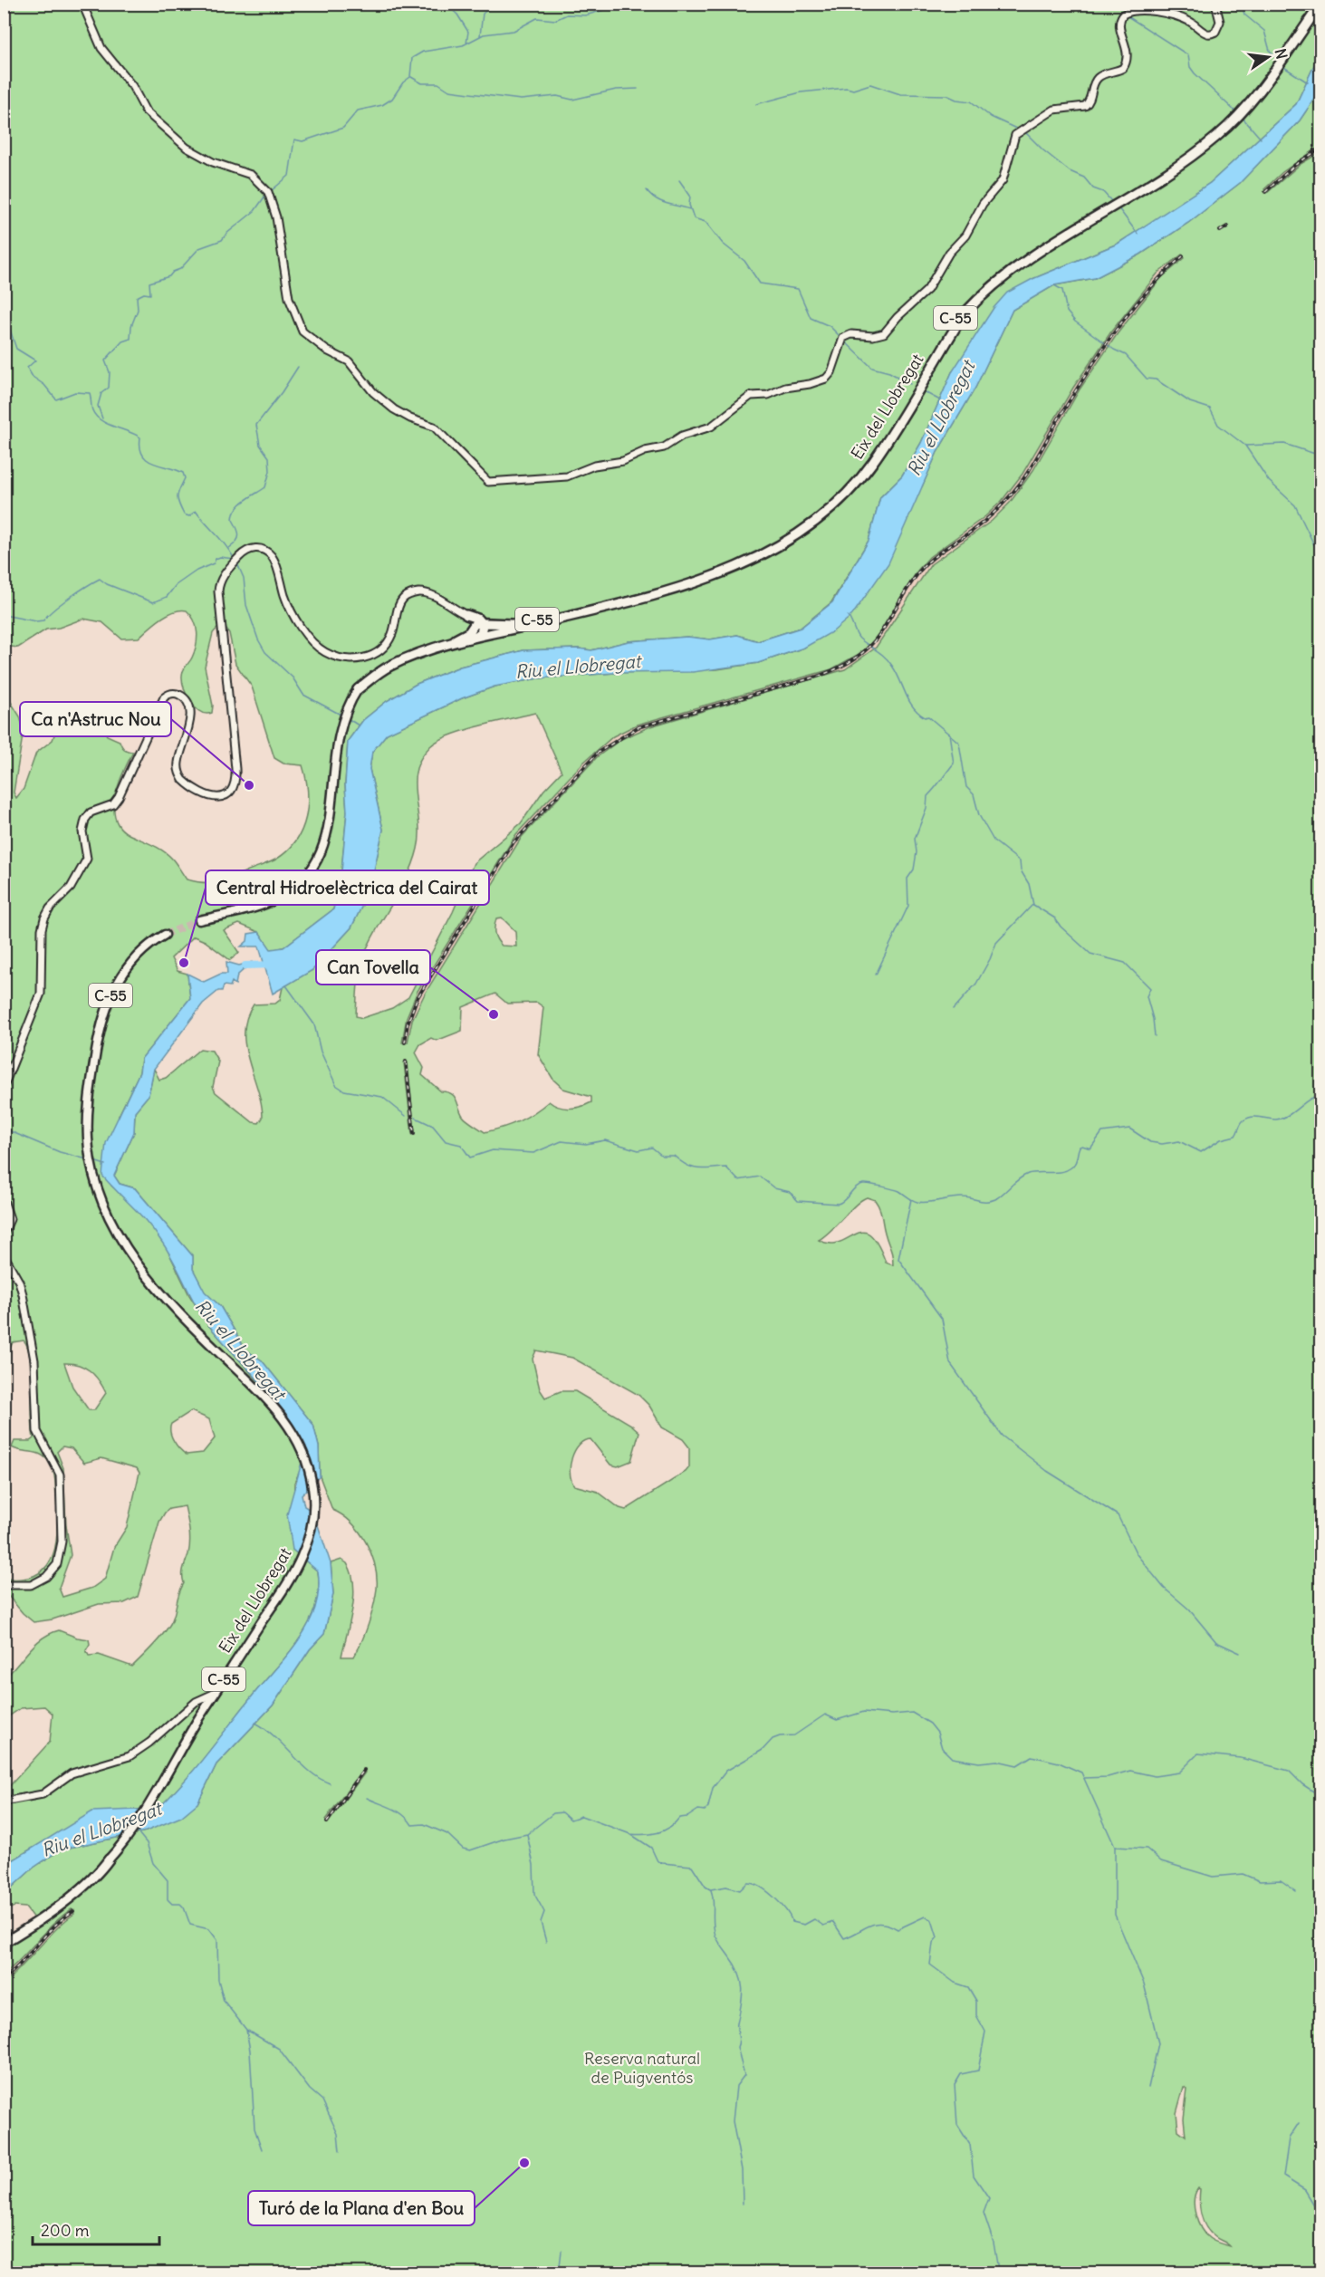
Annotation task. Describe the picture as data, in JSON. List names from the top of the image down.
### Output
{
  "streets": {
    "highway": ["C-55", "Eix del Llobregat"]
  },
  "crossings": [
    ["C-55", "Eix del Llobregat"]
  ],
  "water": ["Riu el Llobregat"],
  "parks": ["Reserva natural de Puigventós"],
  "places": [
    "Ca n'Astruc Nou",
    "Central Hidroelèctrica del Cairat",
    "Can Tovella",
    "Turó de la Plana d'en Bou"
  ],
  "scale_bar": "200 m",
  "north": "right"
}
